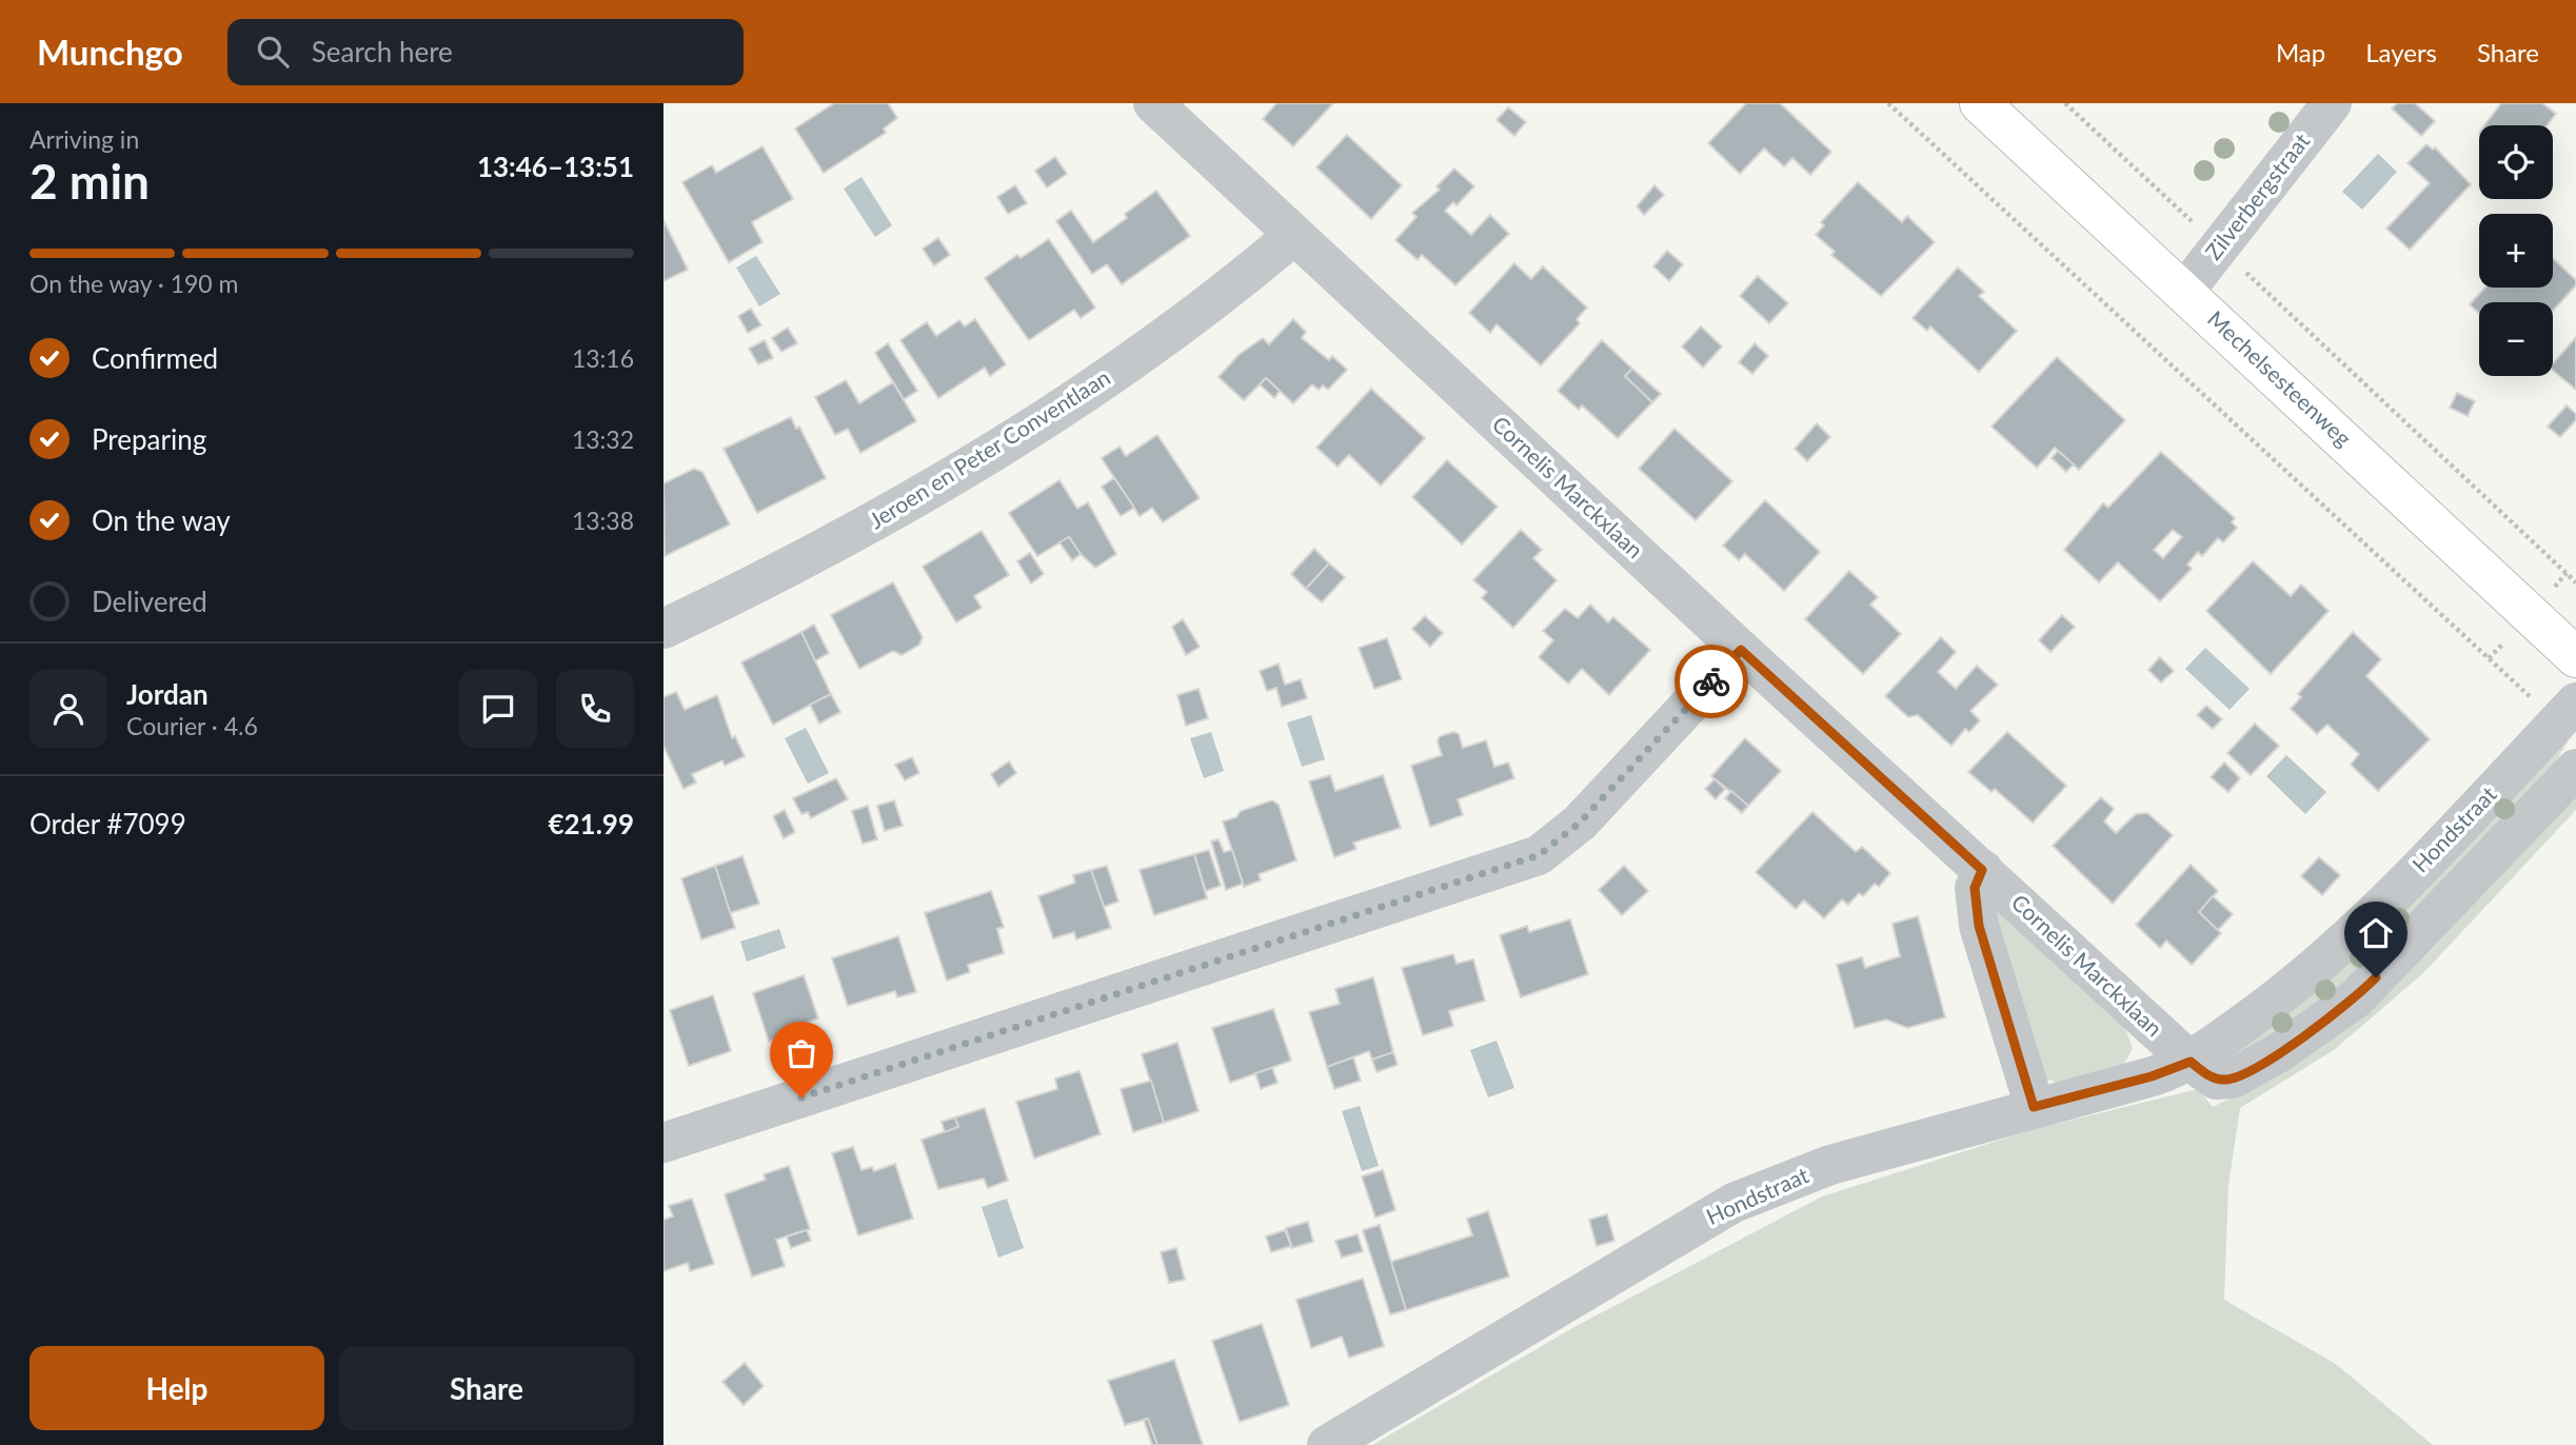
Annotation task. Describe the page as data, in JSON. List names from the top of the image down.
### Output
{
  "streets": {
    "main road": ["Mechelsesteenweg"],
    "street": [
      "Zilverbergstraat",
      "Jeroen en Peter Conventlaan",
      "Cornelis Marckxlaan",
      "Hondstraat"
    ]
  },
  "crossings": [
    ["Zilverbergstraat", "Mechelsesteenweg"],
    ["Jeroen en Peter Conventlaan", "Cornelis Marckxlaan"],
    ["Cornelis Marckxlaan", "Hondstraat"]
  ],
  "page": {
    "header": "Munchgo",
    "search": "Search here",
    "nav": ["Map", "Layers", "Share"],
    "heading": ["2 min", "Arriving in", "13:46–13:51"],
    "panel": [
      "Jordan",
      "Courier · 4.6",
      "Order #7099",
      "€21.99"
    ],
    "map_buttons": ["+", "−"],
    "bar": "On the way · 190 m",
    "list": [
      ["Confirmed", "13:16"],
      ["Preparing", "13:32"],
      ["On the way", "13:38"],
      "Delivered"
    ],
    "buttons": ["Help", "Share"]
  }
}
